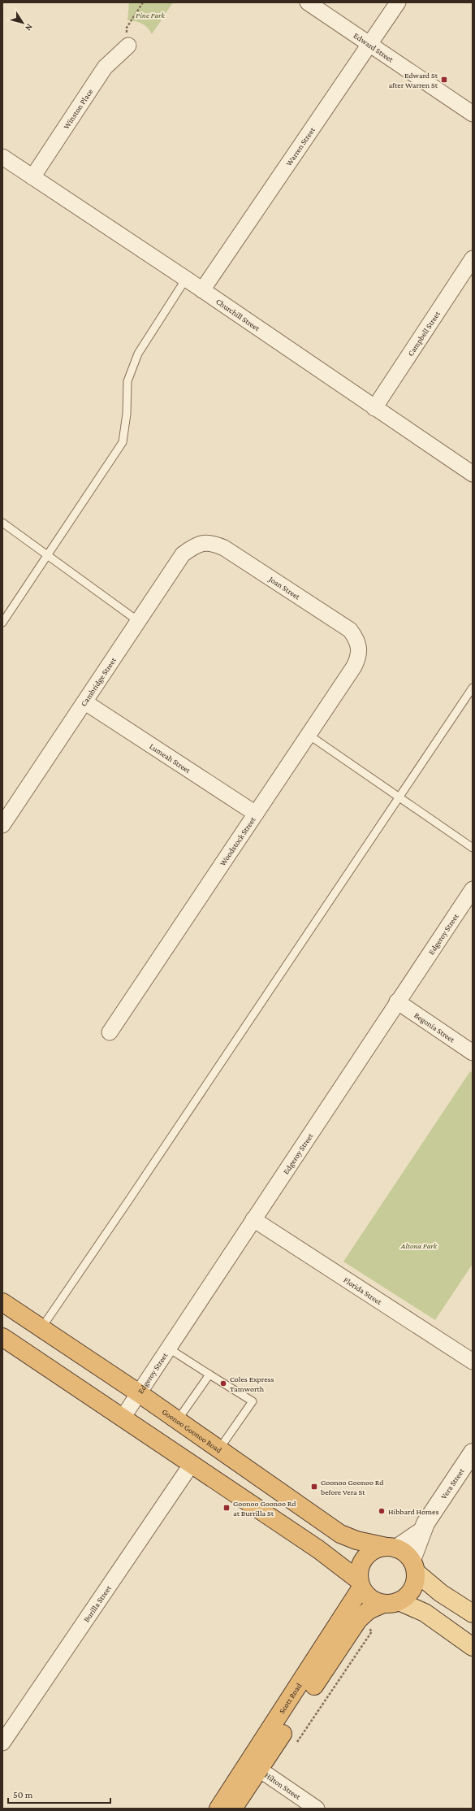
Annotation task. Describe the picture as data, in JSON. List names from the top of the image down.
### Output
{
  "streets": {
    "highway": ["Goonoo Goonoo Road", "Scott Road"],
    "street": [
      "Edward Street",
      "Winston Place",
      "Warren Street",
      "Churchill Street",
      "Campbell Street",
      "Joan Street",
      "Cambridge Street",
      "Lumeah Street",
      "Woodstock Street",
      "Edgeroy Street",
      "Begonia Street",
      "Florida Street",
      "Vera Street",
      "Burilla Street",
      "Hilton Street"
    ]
  },
  "crossings": [
    ["Edward Street", "Warren Street"],
    ["Winston Place", "Churchill Street"],
    ["Warren Street", "Churchill Street"],
    ["Churchill Street", "Campbell Street"],
    ["Joan Street", "Cambridge Street"],
    ["Joan Street", "Woodstock Street"],
    ["Cambridge Street", "Lumeah Street"],
    ["Lumeah Street", "Woodstock Street"],
    ["Edgeroy Street", "Begonia Street"],
    ["Edgeroy Street", "Florida Street"],
    ["Edgeroy Street", "Goonoo Goonoo Road"],
    ["Goonoo Goonoo Road", "Vera Street"],
    ["Goonoo Goonoo Road", "Scott Road"],
    ["Vera Street", "Scott Road"],
    ["Scott Road", "Hilton Street"]
  ],
  "parks": ["Pine Park", "Altona Park"],
  "places": {
    "transit": ["Edward St after Warren St", "Goonoo Goonoo Rd before Vera St", "Goonoo Goonoo Rd at Burrilla St"],
    "other": ["Coles Express Tamworth", "Hibbard Homes"]
  },
  "scale_bar": "50 m",
  "north": "bottom right"
}
